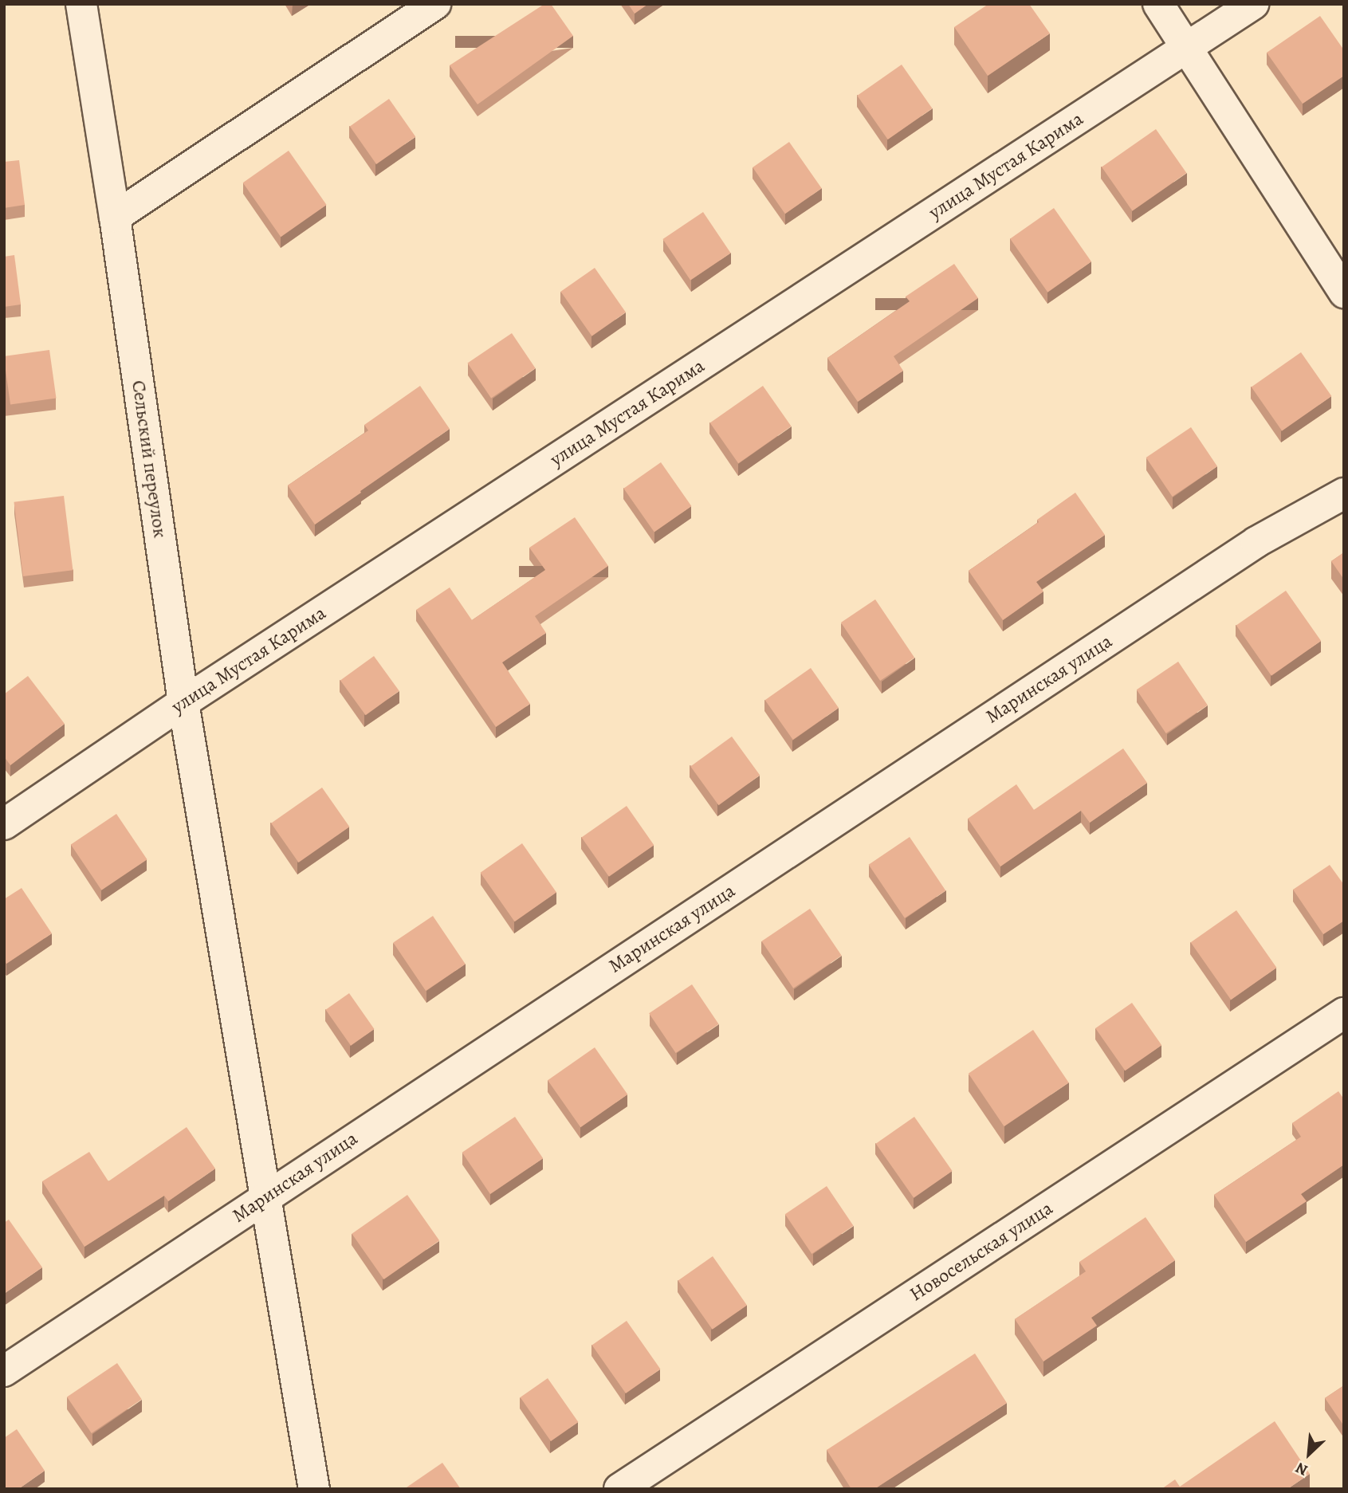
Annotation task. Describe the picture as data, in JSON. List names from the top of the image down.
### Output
{
  "streets": {
    "street": [
      "улица Мустая Карима",
      "Сельский переулок",
      "Маринская улица",
      "Новосельская улица"
    ]
  },
  "crossings": [
    ["улица Мустая Карима", "Сельский переулок"],
    ["Сельский переулок", "Маринская улица"]
  ],
  "north": "bottom left"
}
